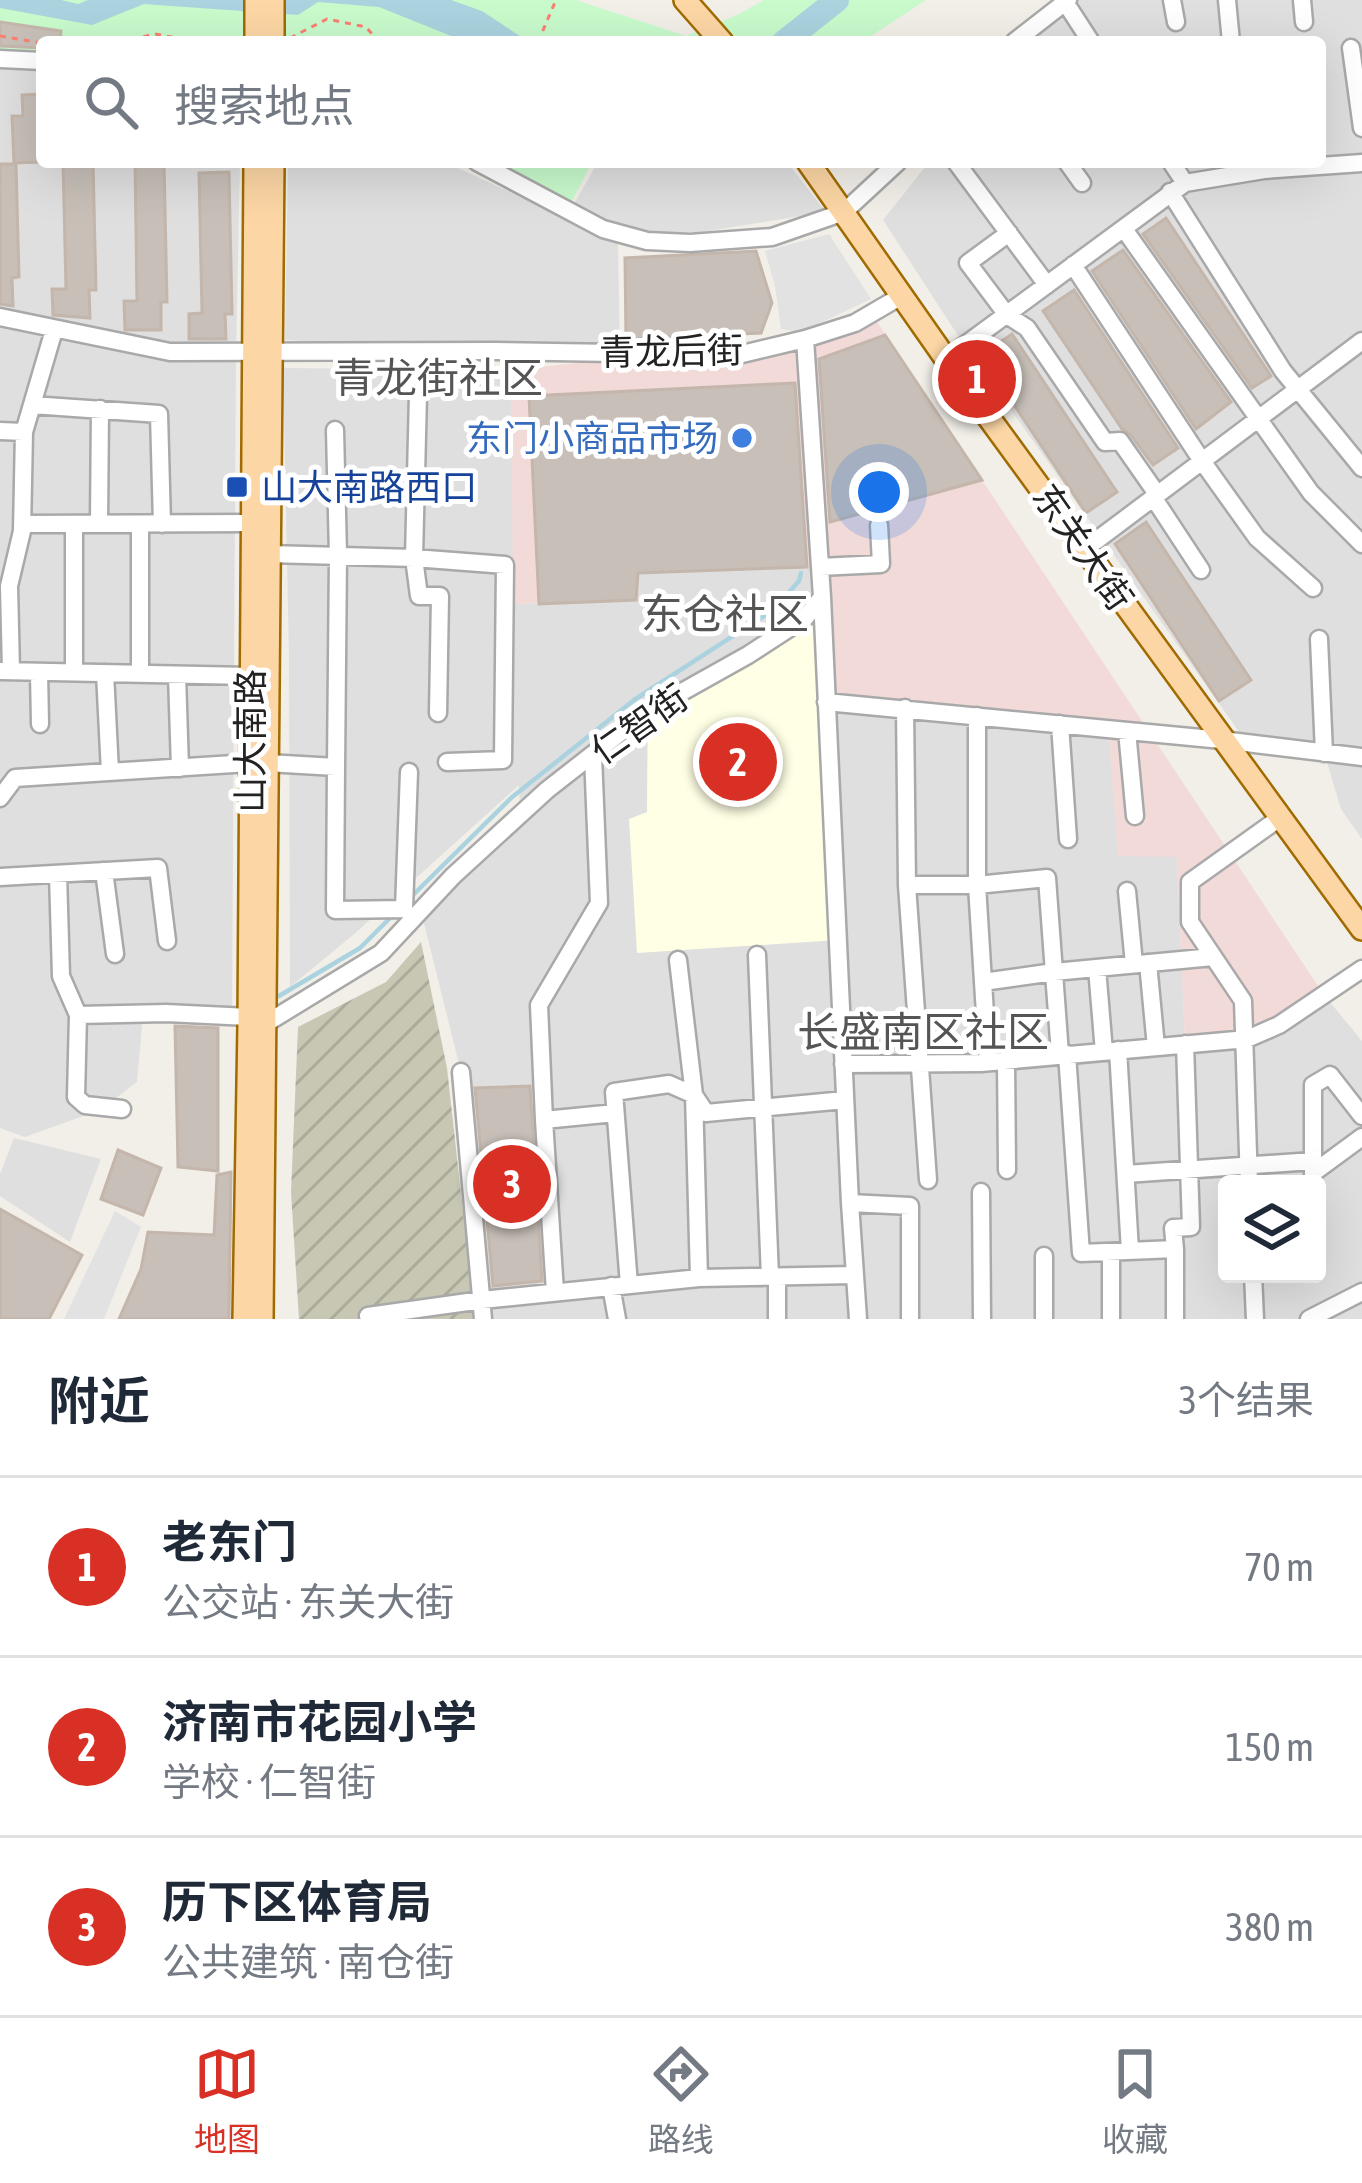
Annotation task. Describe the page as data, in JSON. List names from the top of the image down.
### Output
{
  "streets": {
    "main road": ["东关大街", "山大南路"],
    "street": ["青龙后街", "仁智街"]
  },
  "crossings": [
    ["青龙后街", "东关大街"],
    ["青龙后街", "山大南路"],
    ["仁智街", "山大南路"]
  ],
  "districts": ["青龙街社区", "东仓社区", "长盛南区社区"],
  "places": {
    "other": ["东门小商品市场"],
    "transit": ["山大南路西口"]
  },
  "page": {
    "search": "搜索地点",
    "pins": ["1", "2", "3"],
    "heading": ["附近", "3个结果"],
    "list": [
      {
        "mark": "1",
        "name": "老东门",
        "note": "公交站 · 东关大街",
        "value": "70 m"
      },
      {
        "mark": "2",
        "name": "济南市花园小学",
        "note": "学校 · 仁智街",
        "value": "150 m"
      },
      {
        "mark": "3",
        "name": "历下区体育局",
        "note": "公共建筑 · 南仓街",
        "value": "380 m"
      }
    ],
    "nav": ["地图", "路线", "收藏"]
  }
}
